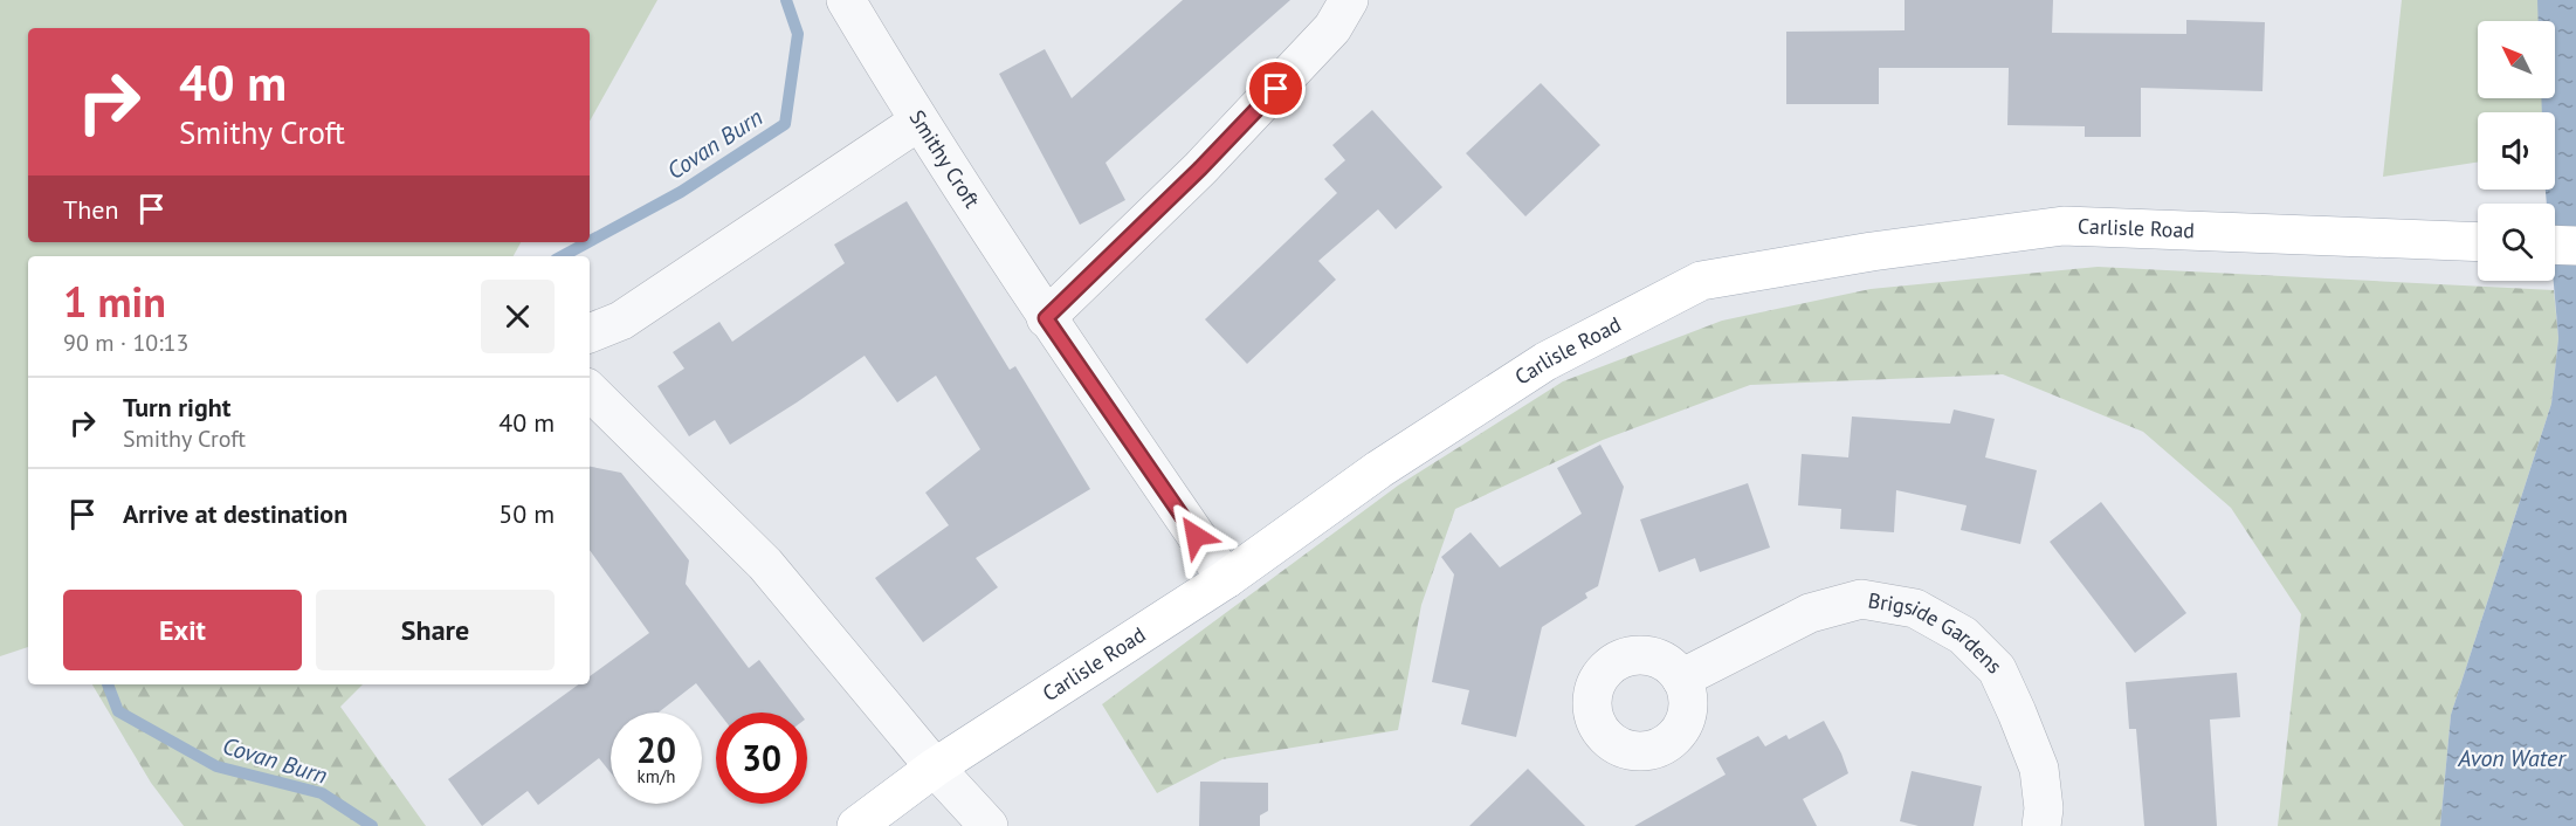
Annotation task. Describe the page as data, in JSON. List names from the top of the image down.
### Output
{
  "streets": {
    "main road": ["Carlisle Road"],
    "street": ["Smithy Croft", "Brigside Gardens"]
  },
  "crossings": [
    ["Smithy Croft", "Carlisle Road"]
  ],
  "water": ["Covan Burn", "Avon Water"],
  "north": "top left",
  "page": {
    "turn": ["40 m", "Smithy Croft"],
    "then": "Then",
    "heading": ["1 min", "90 m · 10:13"],
    "list": [
      {
        "name": "Turn right",
        "note": "Smithy Croft",
        "value": "40 m"
      },
      {
        "name": "Arrive at destination",
        "value": "50 m"
      }
    ],
    "buttons": ["Exit", "Share"],
    "speed": "20 km/h",
    "limit": "30"
  }
}
